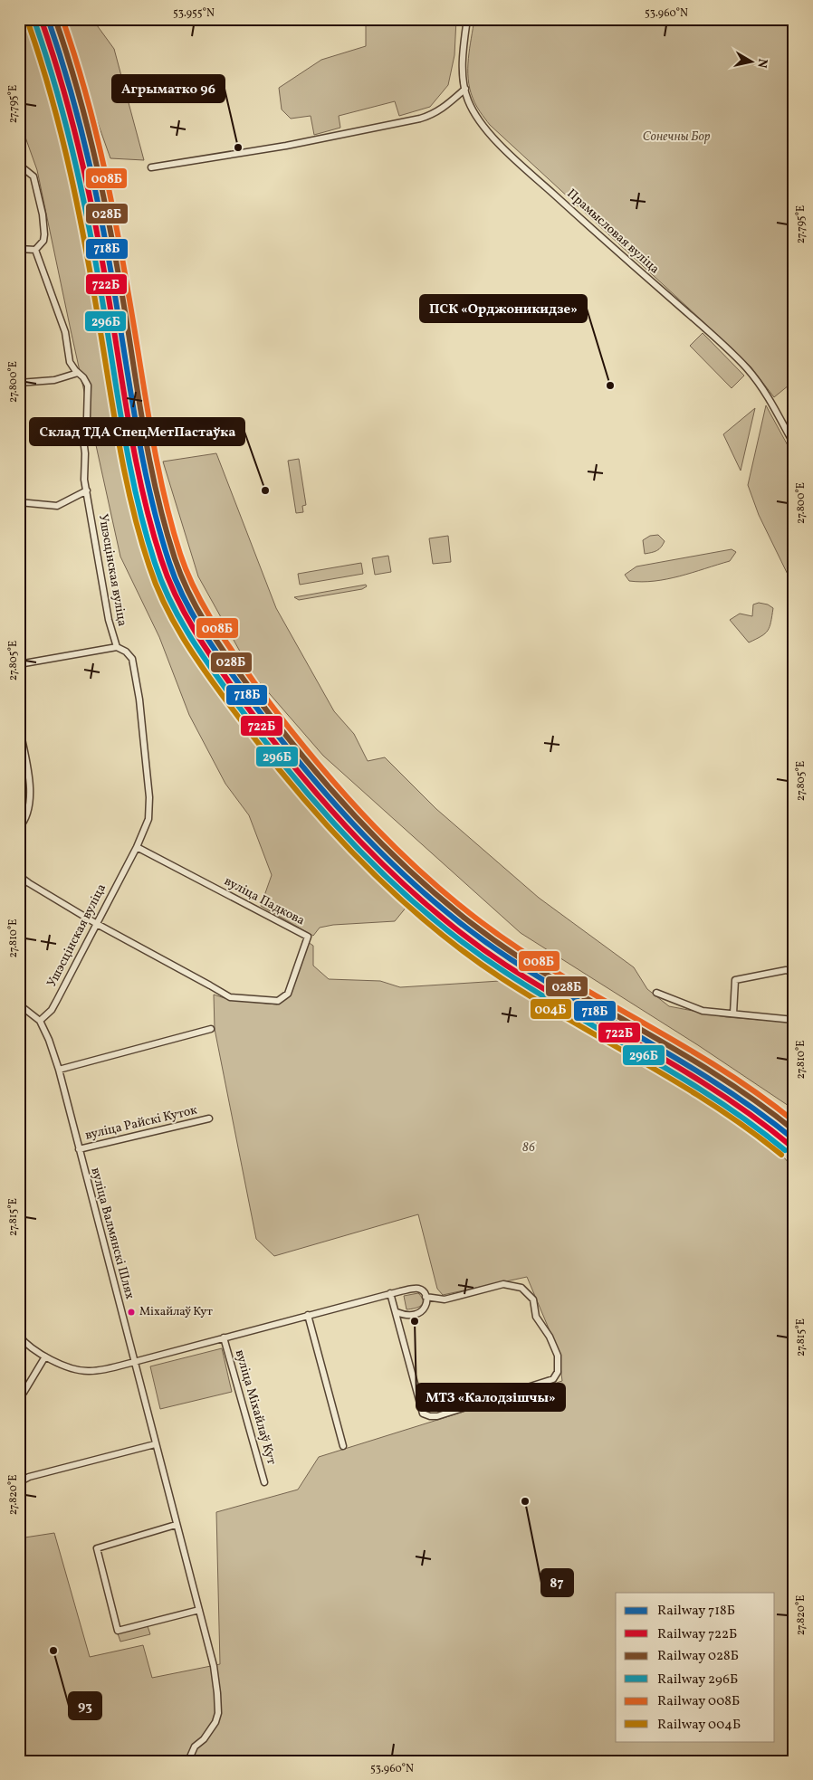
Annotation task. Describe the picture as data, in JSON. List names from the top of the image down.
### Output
{
  "streets": {
    "street": [
      "Прамысловая вуліца",
      "Ушэсцінская вуліца",
      "вуліца Падкова",
      "вуліца Райскі Куток",
      "вуліца Валмянскі Шлях",
      "вуліца Міхайлаў Кут"
    ]
  },
  "crossings": [
    ["Ушэсцінская вуліца", "вуліца Падкова"],
    ["Ушэсцінская вуліца", "вуліца Валмянскі Шлях"],
    ["вуліца Райскі Куток", "вуліца Валмянскі Шлях"],
    ["вуліца Валмянскі Шлях", "вуліца Міхайлаў Кут"]
  ],
  "parks": ["Сонечны Бор", "86"],
  "places": [
    "Агрыматко 96",
    "ПСК «Орджоникидзе»",
    "Склад ТДА СпецМетПастаўка",
    "Міхайлаў Кут",
    "МТЗ «Калодзішчы»",
    "87",
    "93"
  ],
  "lines": [
    "rail line 718Б",
    "rail line 028Б",
    "rail line 008Б",
    "rail line 722Б",
    "rail line 296Б",
    "rail line 004Б"
  ],
  "legend": [
    "Railway 718Б",
    "Railway 722Б",
    "Railway 028Б",
    "Railway 296Б",
    "Railway 008Б",
    "Railway 004Б"
  ],
  "north": "right",
  "coordinates": [
    "53.955°N",
    "53.960°N",
    "27.795°E",
    "27.800°E",
    "27.805°E",
    "27.810°E",
    "27.815°E",
    "27.820°E"
  ]
}
